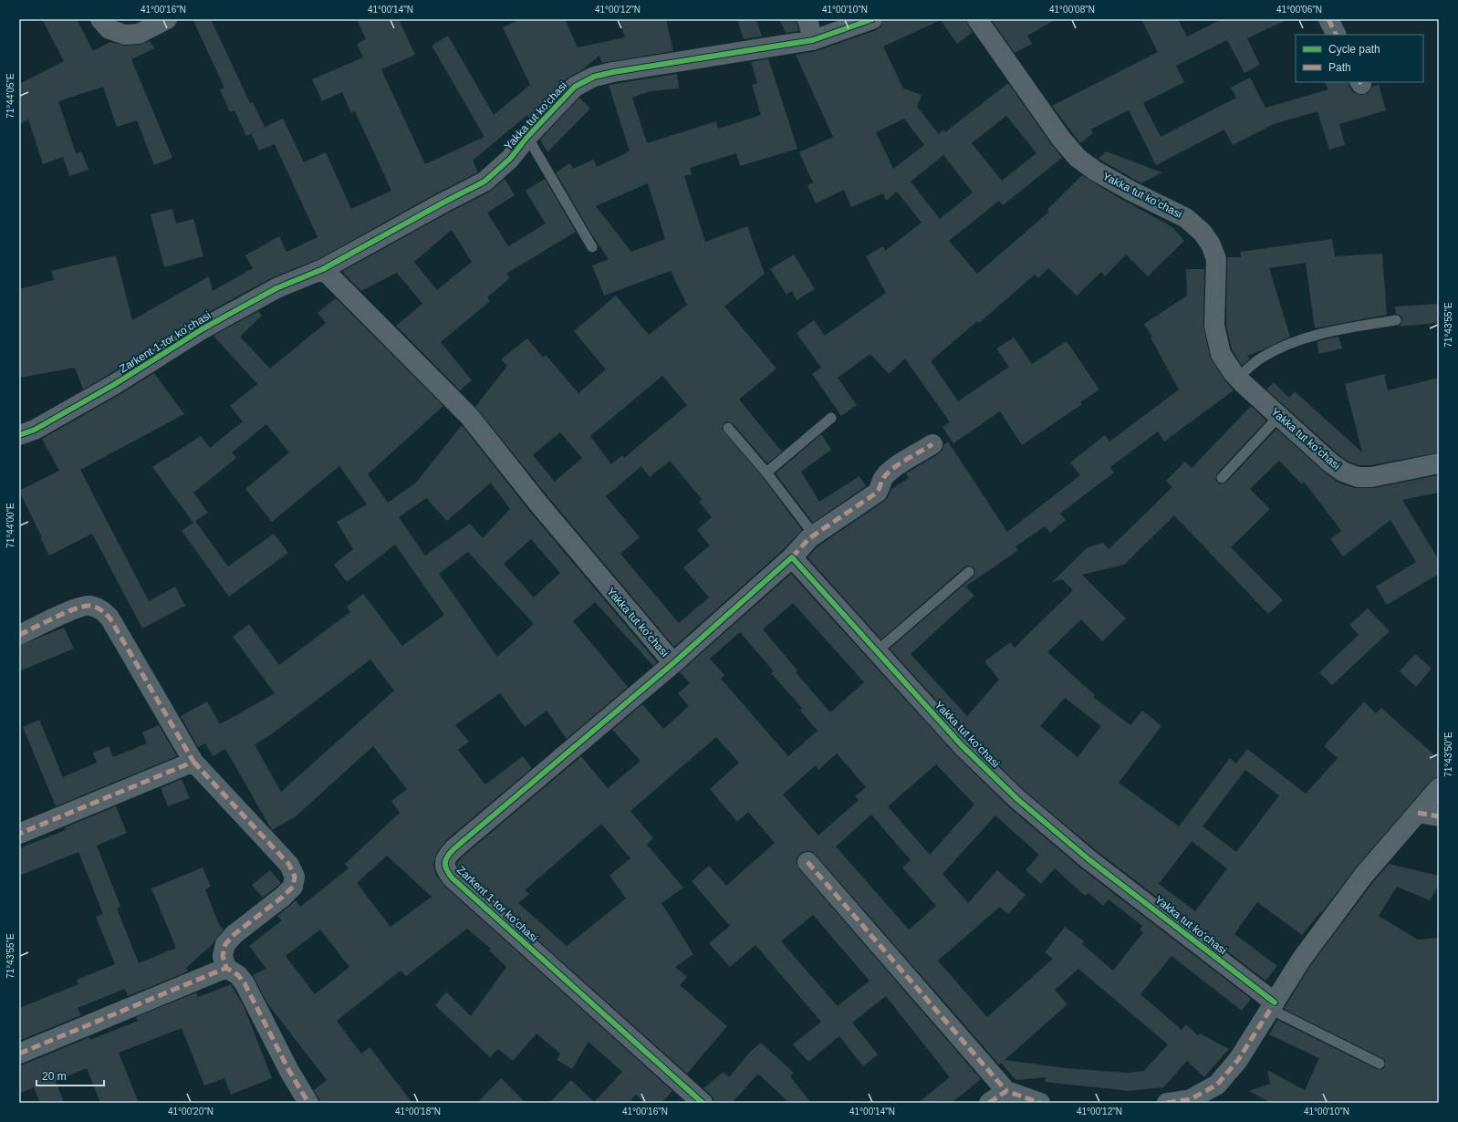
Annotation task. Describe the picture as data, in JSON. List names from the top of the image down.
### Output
{
  "streets": {
    "street": ["Yakka tut koʻchasi", "Zarkent 1-tor koʻchasi"]
  },
  "crossings": [
    ["Yakka tut koʻchasi", "Zarkent 1-tor koʻchasi"]
  ],
  "legend": ["Cycle path", "Path"],
  "scale_bar": "20 m",
  "coordinates": [
    "41°00'16\"N",
    "41°00'14\"N",
    "41°00'12\"N",
    "41°00'10\"N",
    "41°00'08\"N",
    "41°00'06\"N",
    "71°44'05\"E",
    "71°43'55\"E",
    "71°44'00\"E",
    "71°43'50\"E",
    "41°00'20\"N",
    "41°00'18\"N"
  ]
}
